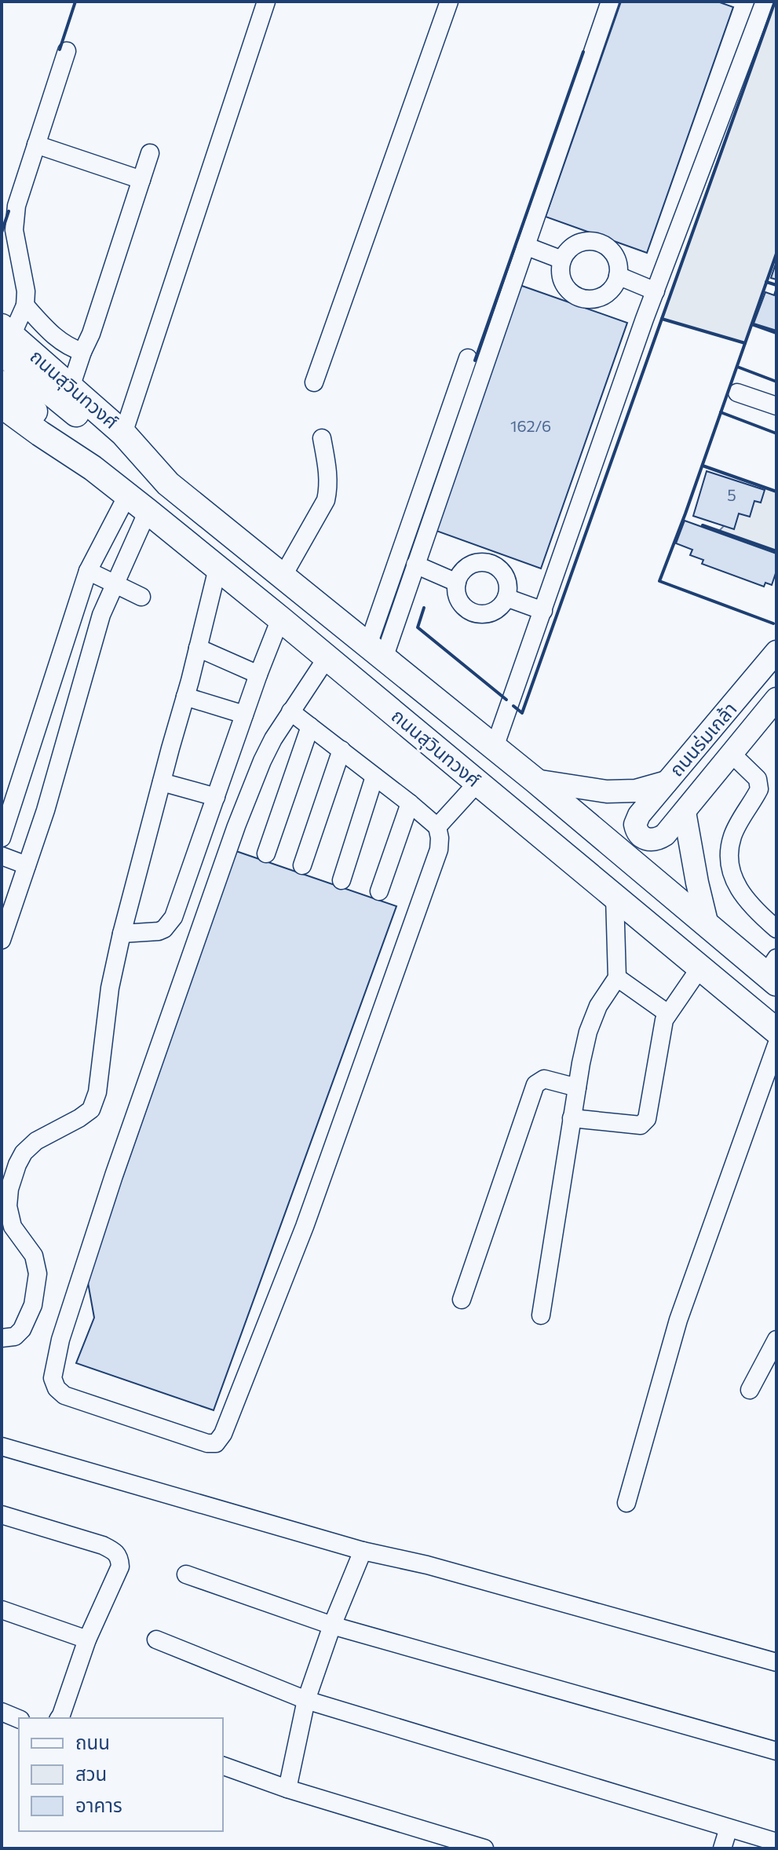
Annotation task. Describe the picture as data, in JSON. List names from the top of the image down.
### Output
{
  "streets": {
    "highway": ["ถนนสุวินทวงศ์"],
    "main road": ["ถนนร่มเกล้า"]
  },
  "crossings": [
    ["ถนนสุวินทวงศ์", "ถนนร่มเกล้า"]
  ],
  "house_numbers": ["162/6", "5"],
  "legend": ["ถนน", "สวน", "อาคาร"]
}
